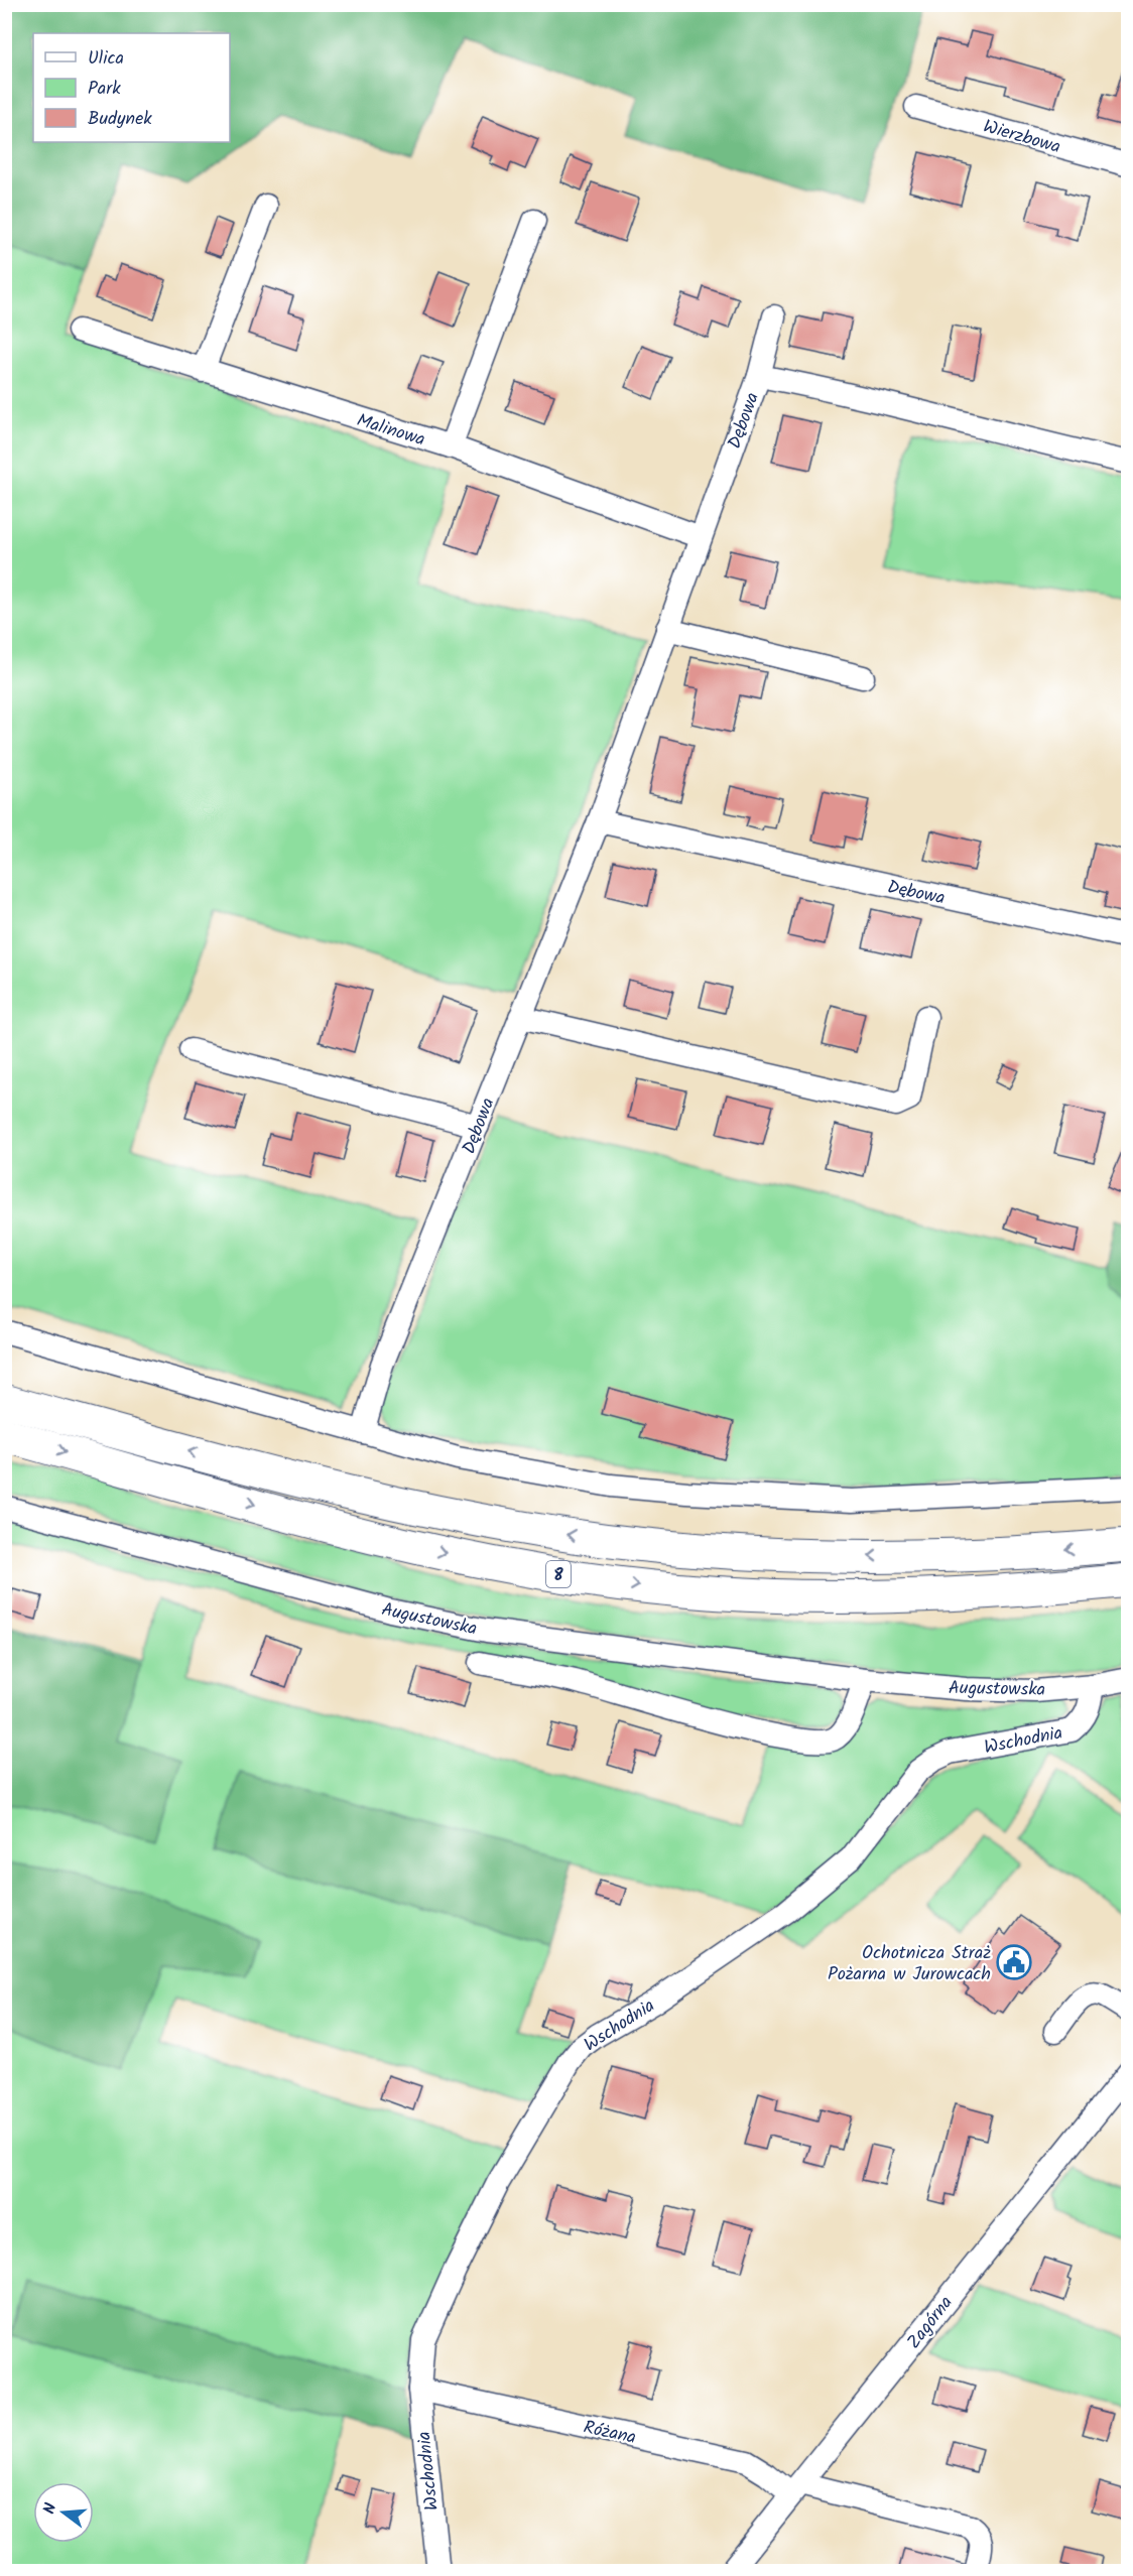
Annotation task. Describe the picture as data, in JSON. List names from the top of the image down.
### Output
{
  "streets": {
    "highway": ["8"],
    "street": [
      "Wierzbowa",
      "Dębowa",
      "Malinowa",
      "Augustowska",
      "Wschodnia",
      "Zagórna",
      "Różana"
    ]
  },
  "crossings": [
    ["Dębowa", "Malinowa"],
    ["Augustowska", "Wschodnia"],
    ["Wschodnia", "Różana"],
    ["Zagórna", "Różana"]
  ],
  "places": {
    "public building": ["Ochotnicza Straż Pożarna w Jurowcach"]
  },
  "legend": ["Ulica", "Park", "Budynek"],
  "north": "left"
}
